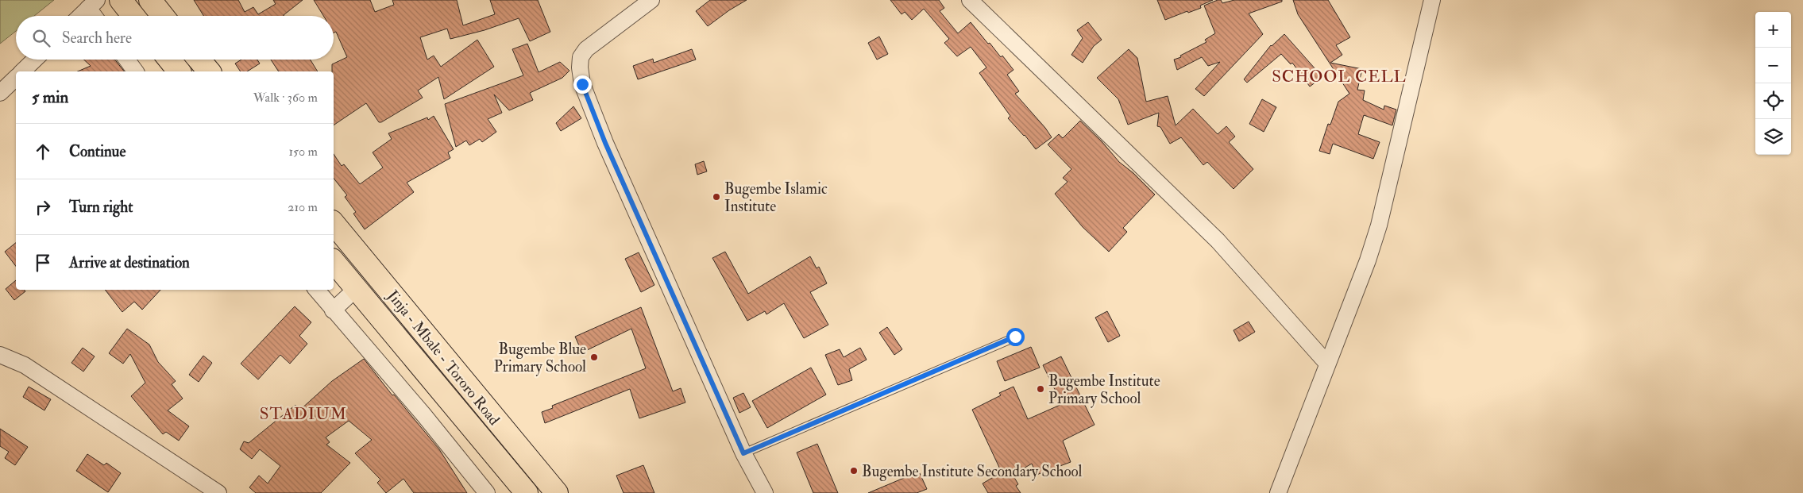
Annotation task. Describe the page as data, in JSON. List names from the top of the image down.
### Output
{
  "streets": {
    "highway": ["Jinja - Mbale - Tororo Road"]
  },
  "districts": ["SCHOOL CELL", "STADIUM"],
  "places": [
    "Bugembe Islamic Institute",
    "Bugembe Blue Primary School",
    "Bugembe Institute Primary School",
    "Bugembe Institute Secondary School"
  ],
  "page": {
    "map_buttons": ["+", "−"],
    "search": "Search here",
    "heading": ["5 min", "Walk · 360 m"],
    "list": [
      ["Continue", "150 m"],
      ["Turn right", "210 m"],
      "Arrive at destination"
    ]
  }
}
